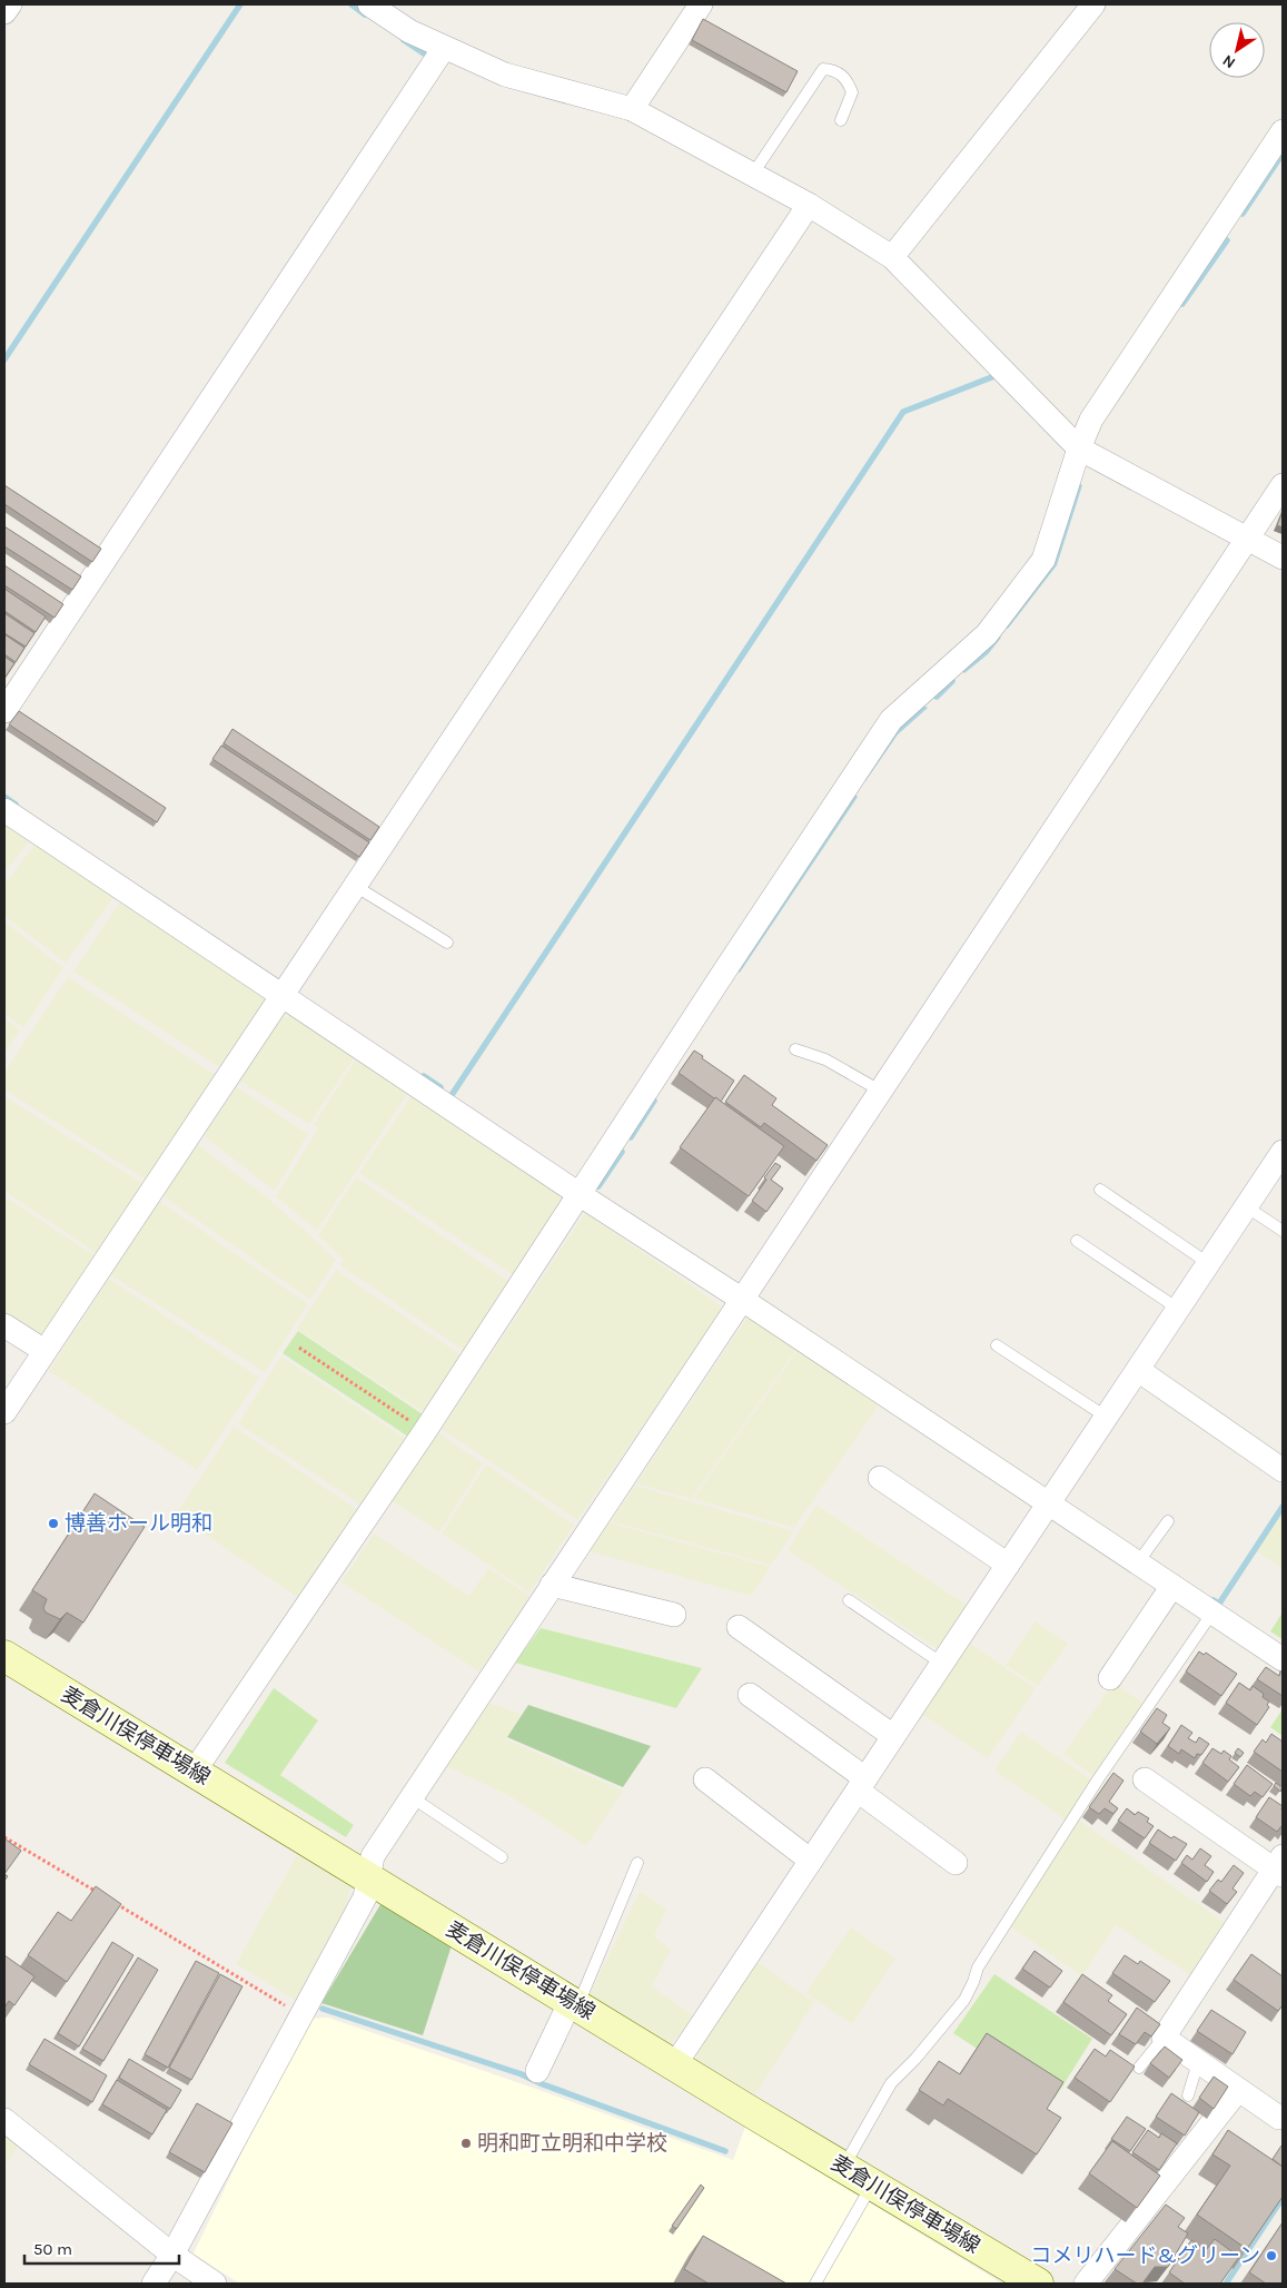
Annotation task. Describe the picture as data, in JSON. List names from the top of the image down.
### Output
{
  "streets": {
    "main road": ["麦倉川俣停車場線"]
  },
  "places": ["博善ホール明和", "明和町立明和中学校", "コメリハード&グリーン"],
  "scale_bar": "50 m",
  "north": "bottom left"
}
